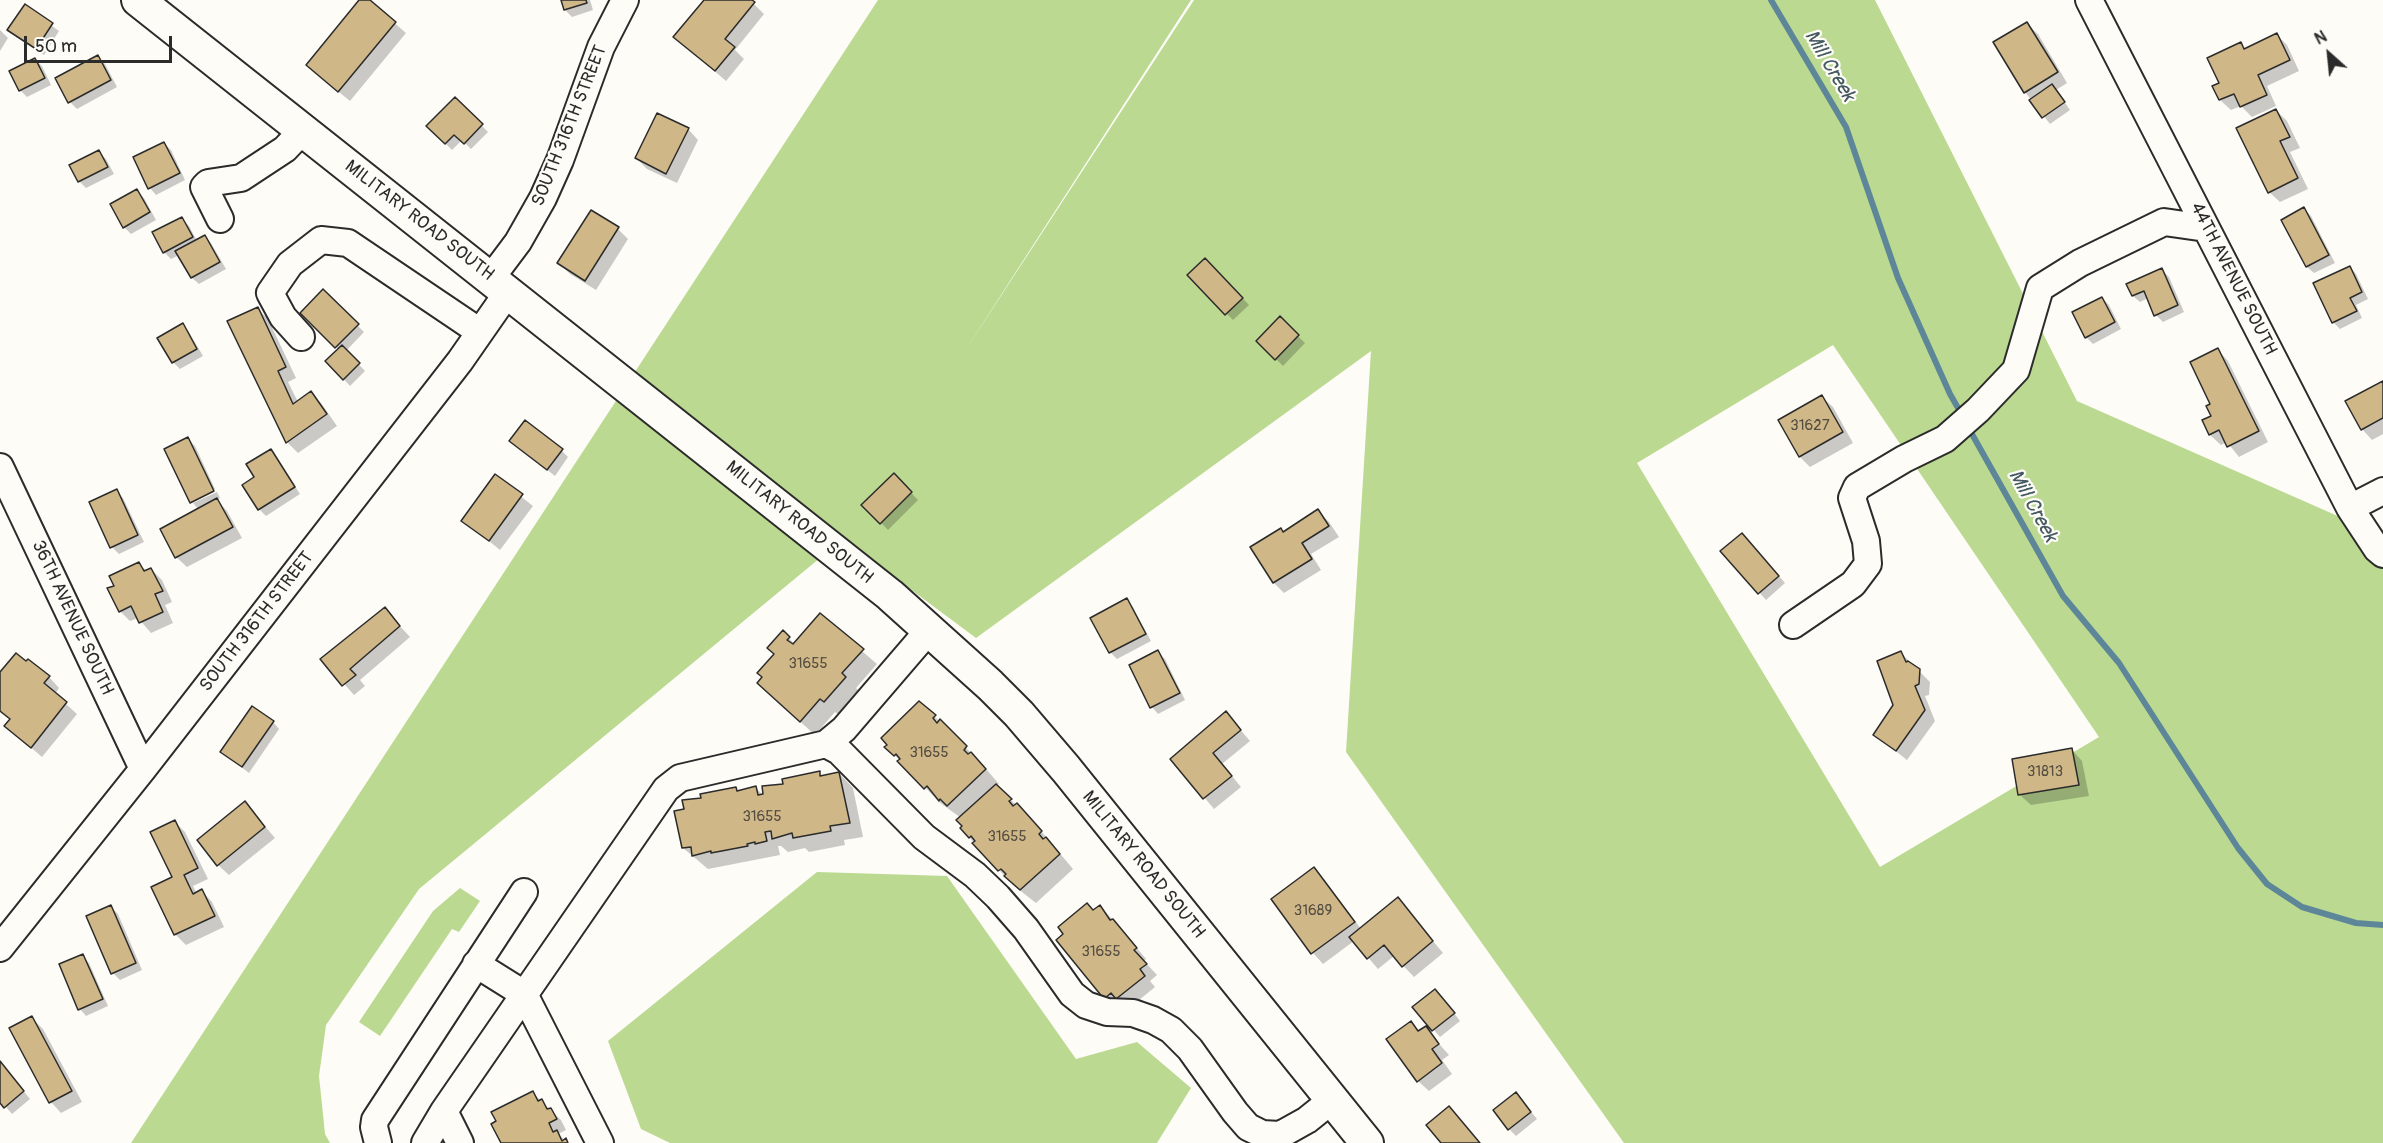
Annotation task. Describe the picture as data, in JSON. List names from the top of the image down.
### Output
{
  "streets": {
    "main road": ["MILITARY ROAD SOUTH"],
    "street": ["SOUTH 316TH STREET", "44TH AVENUE SOUTH", "36TH AVENUE SOUTH"]
  },
  "crossings": [
    ["SOUTH 316TH STREET", "MILITARY ROAD SOUTH"],
    ["SOUTH 316TH STREET", "36TH AVENUE SOUTH"]
  ],
  "water": ["Mill Creek"],
  "house_numbers": [
    "31627",
    "31655",
    "31655",
    "31813",
    "31655",
    "31655",
    "31689",
    "31655"
  ],
  "scale_bar": "50 m",
  "north": "top left"
}
